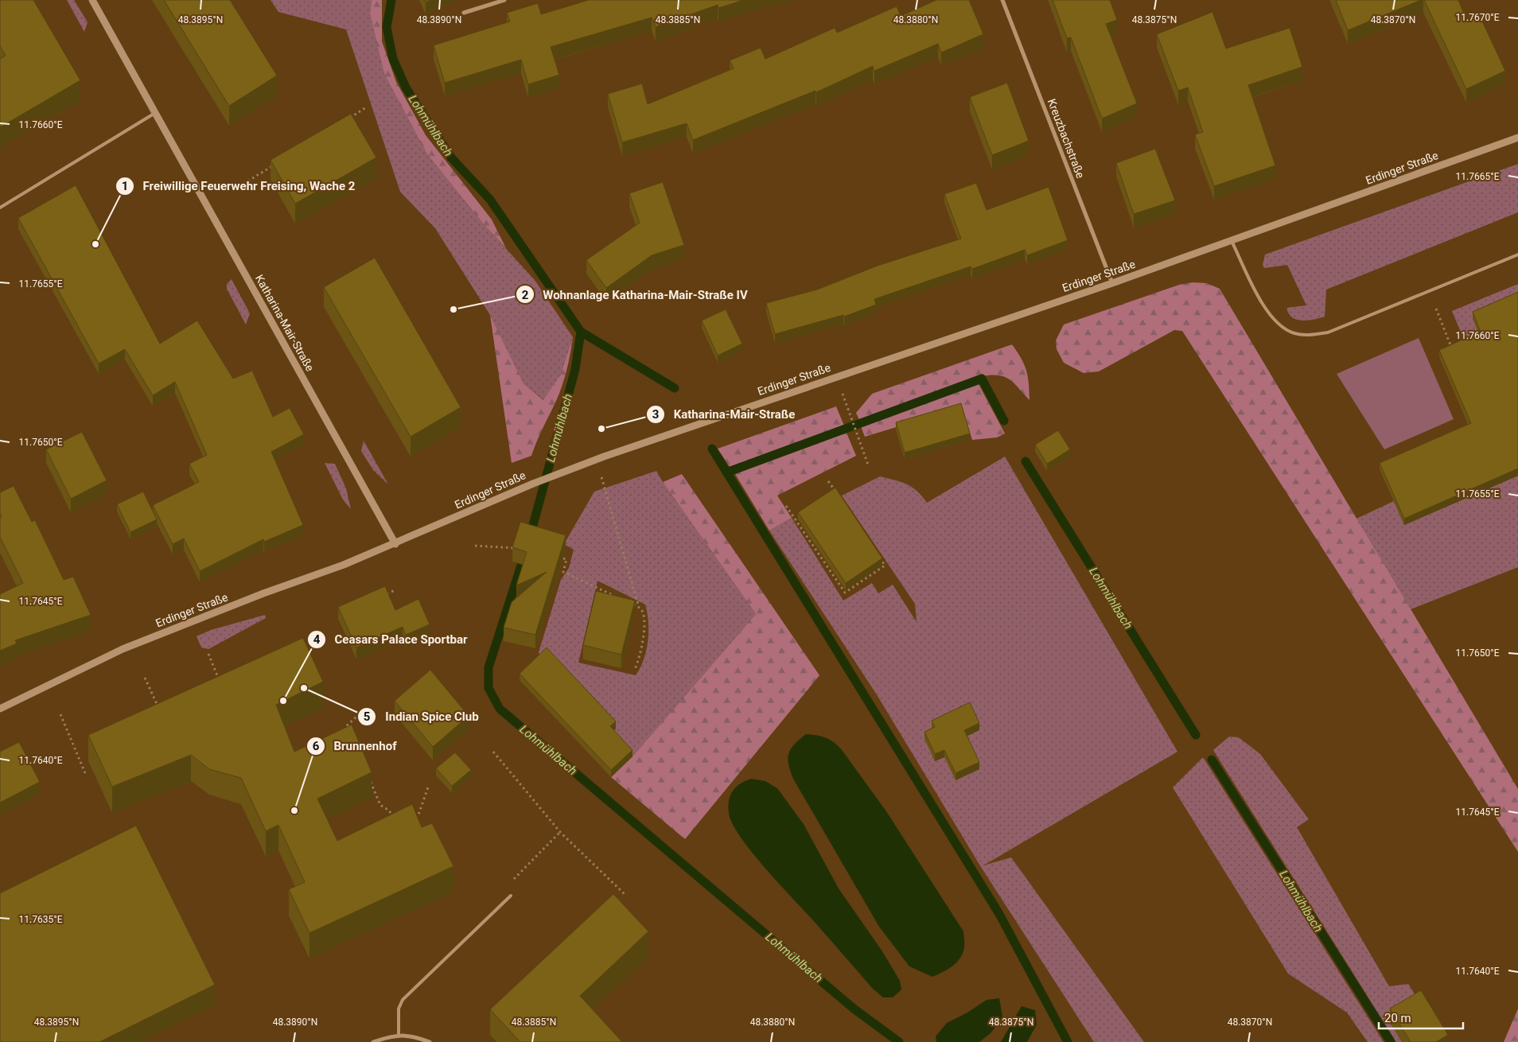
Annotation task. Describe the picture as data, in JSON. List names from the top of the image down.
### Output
{
  "streets": {
    "street": ["Kreuzbachstraße", "Erdinger Straße", "Katharina-Mair-Straße"]
  },
  "crossings": [
    ["Kreuzbachstraße", "Erdinger Straße"],
    ["Erdinger Straße", "Katharina-Mair-Straße"]
  ],
  "water": ["Lohmühlbach"],
  "places": [
    "Freiwillige Feuerwehr Freising, Wache 2",
    "Wohnanlage Katharina-Mair-Straße IV",
    "Katharina-Mair-Straße",
    "Indian Spice Club",
    "Ceasars Palace Sportbar",
    "Brunnenhof"
  ],
  "scale_bar": "20 m",
  "coordinates": [
    "11.7670°E",
    "48.3895°N",
    "48.3890°N",
    "48.3885°N",
    "48.3880°N",
    "48.3875°N",
    "48.3870°N",
    "11.7660°E",
    "11.7665°E",
    "11.7655°E",
    "11.7650°E",
    "11.7645°E",
    "11.7640°E",
    "11.7635°E"
  ]
}
